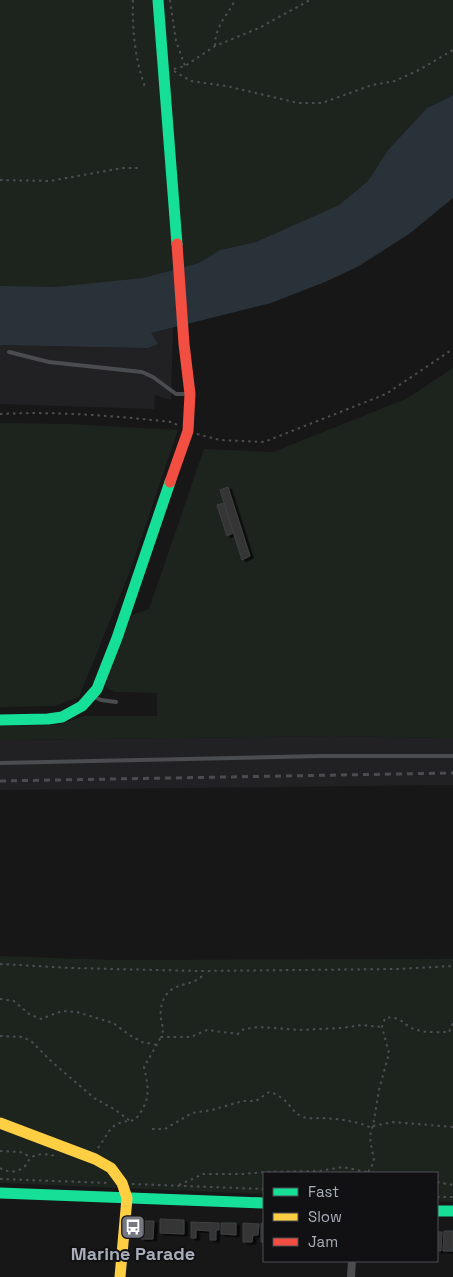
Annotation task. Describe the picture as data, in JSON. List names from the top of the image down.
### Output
{
  "places": {
    "bus stop": ["Marine Parade"]
  },
  "legend": ["Fast", "Slow", "Jam"]
}
